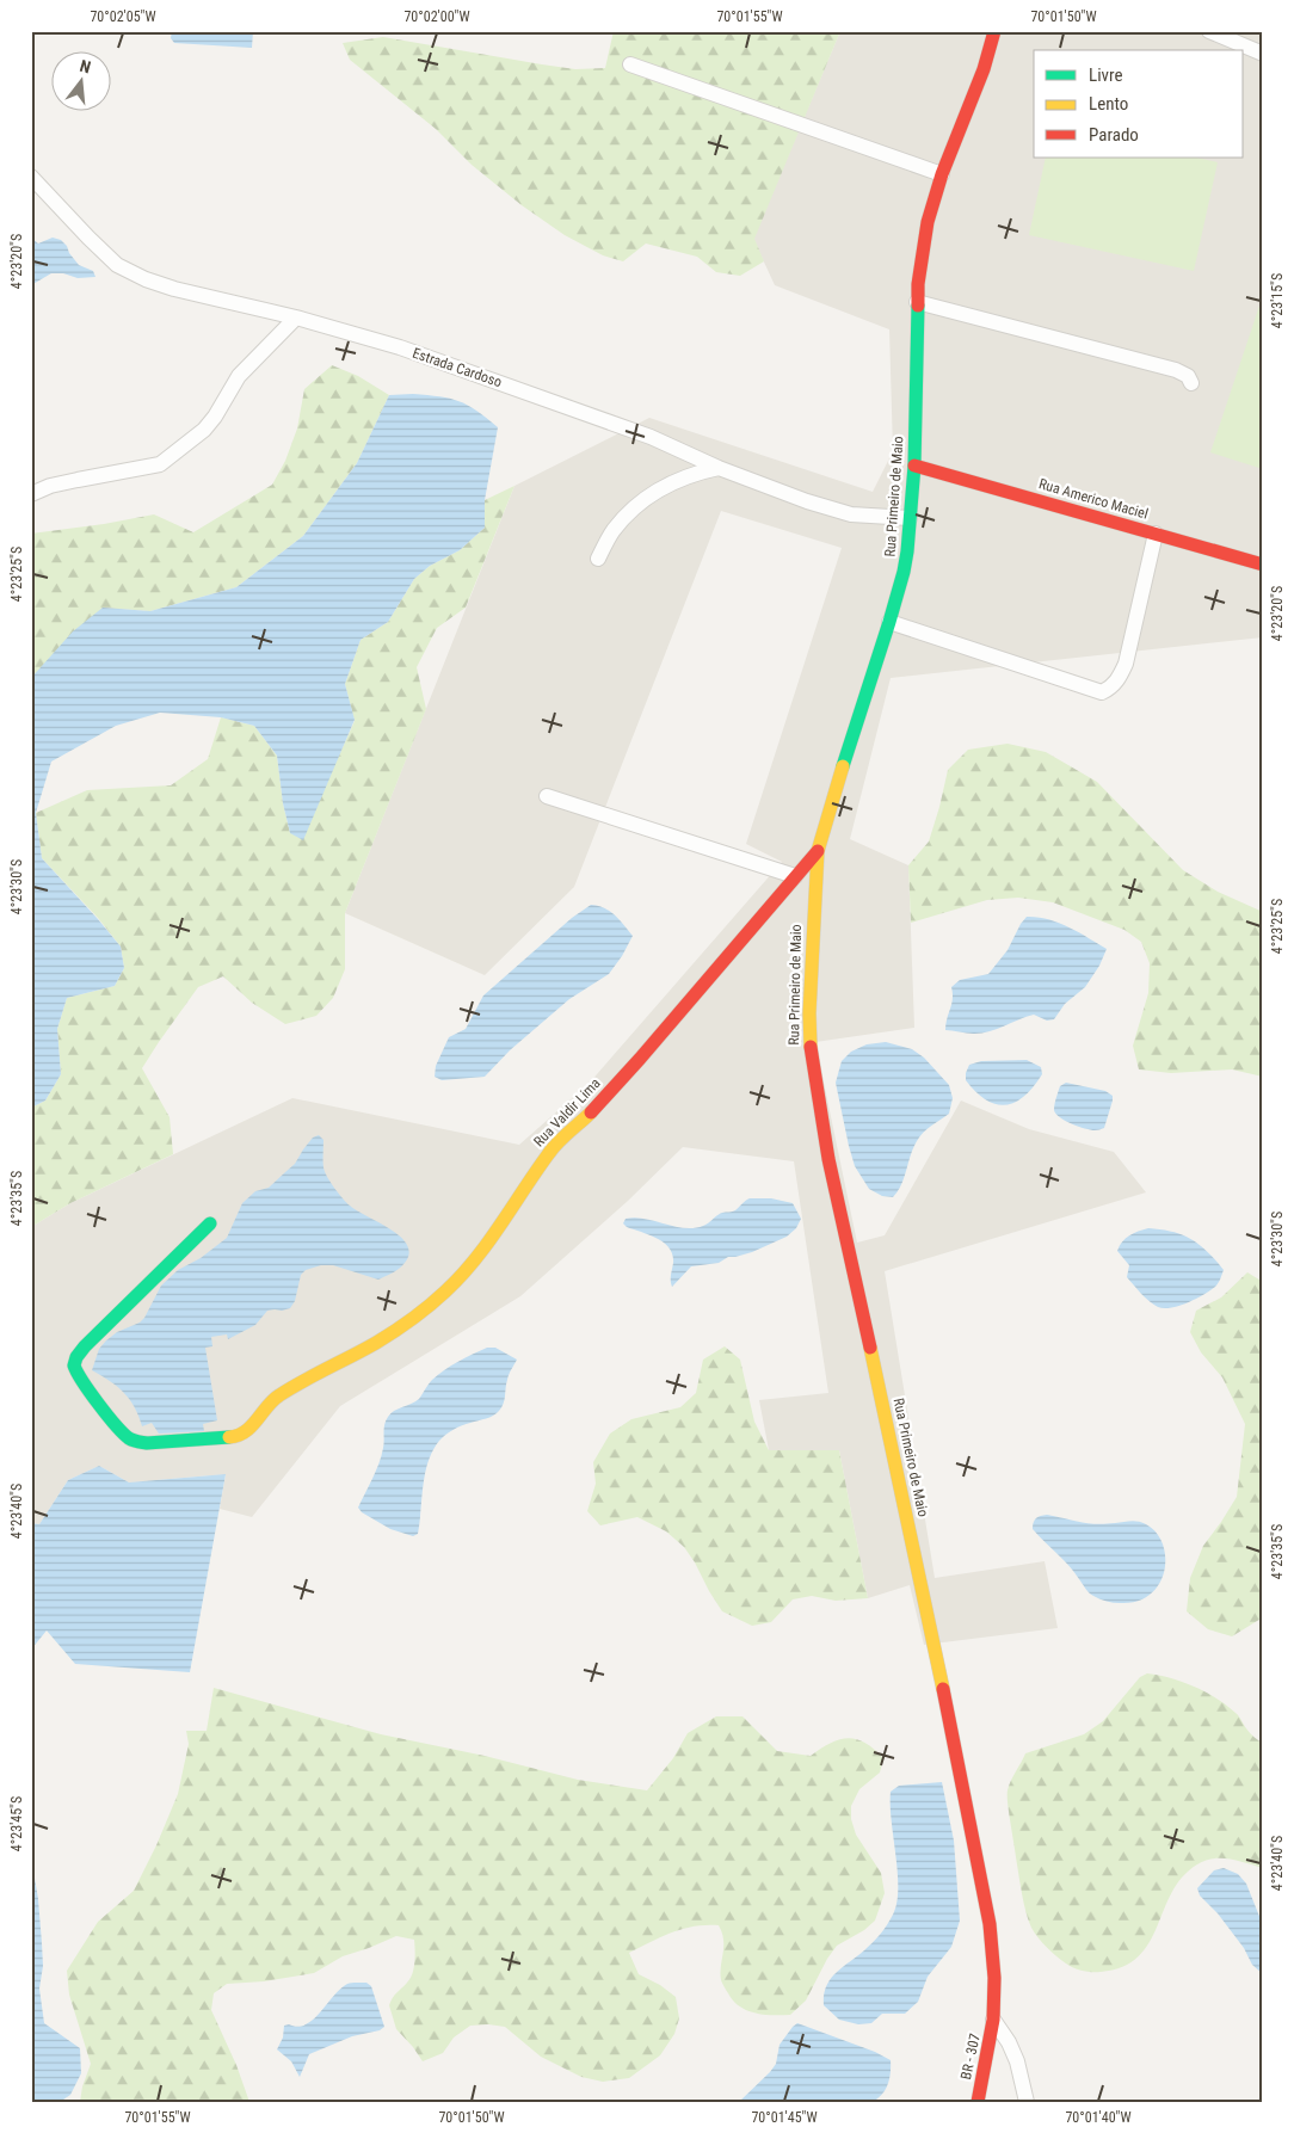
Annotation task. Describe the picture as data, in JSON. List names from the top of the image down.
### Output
{
  "streets": {
    "main road": [
      "Rua Primeiro de Maio",
      "Rua Americo Maciel",
      "Rua Valdir Lima",
      "BR - 307"
    ],
    "street": ["Estrada Cardoso"]
  },
  "crossings": [
    ["Estrada Cardoso", "Rua Primeiro de Maio"],
    ["Rua Primeiro de Maio", "Rua Americo Maciel"],
    ["Rua Primeiro de Maio", "Rua Valdir Lima"],
    ["Rua Primeiro de Maio", "BR - 307"]
  ],
  "legend": ["Livre", "Lento", "Parado"],
  "north": "top",
  "coordinates": [
    "70°02'05\"W",
    "70°02'00\"W",
    "70°01'55\"W",
    "70°01'50\"W",
    "4°23'20\"S",
    "4°23'15\"S",
    "4°23'25\"S",
    "4°23'30\"S",
    "4°23'35\"S",
    "4°23'40\"S",
    "4°23'45\"S",
    "70°01'45\"W",
    "70°01'40\"W"
  ]
}
